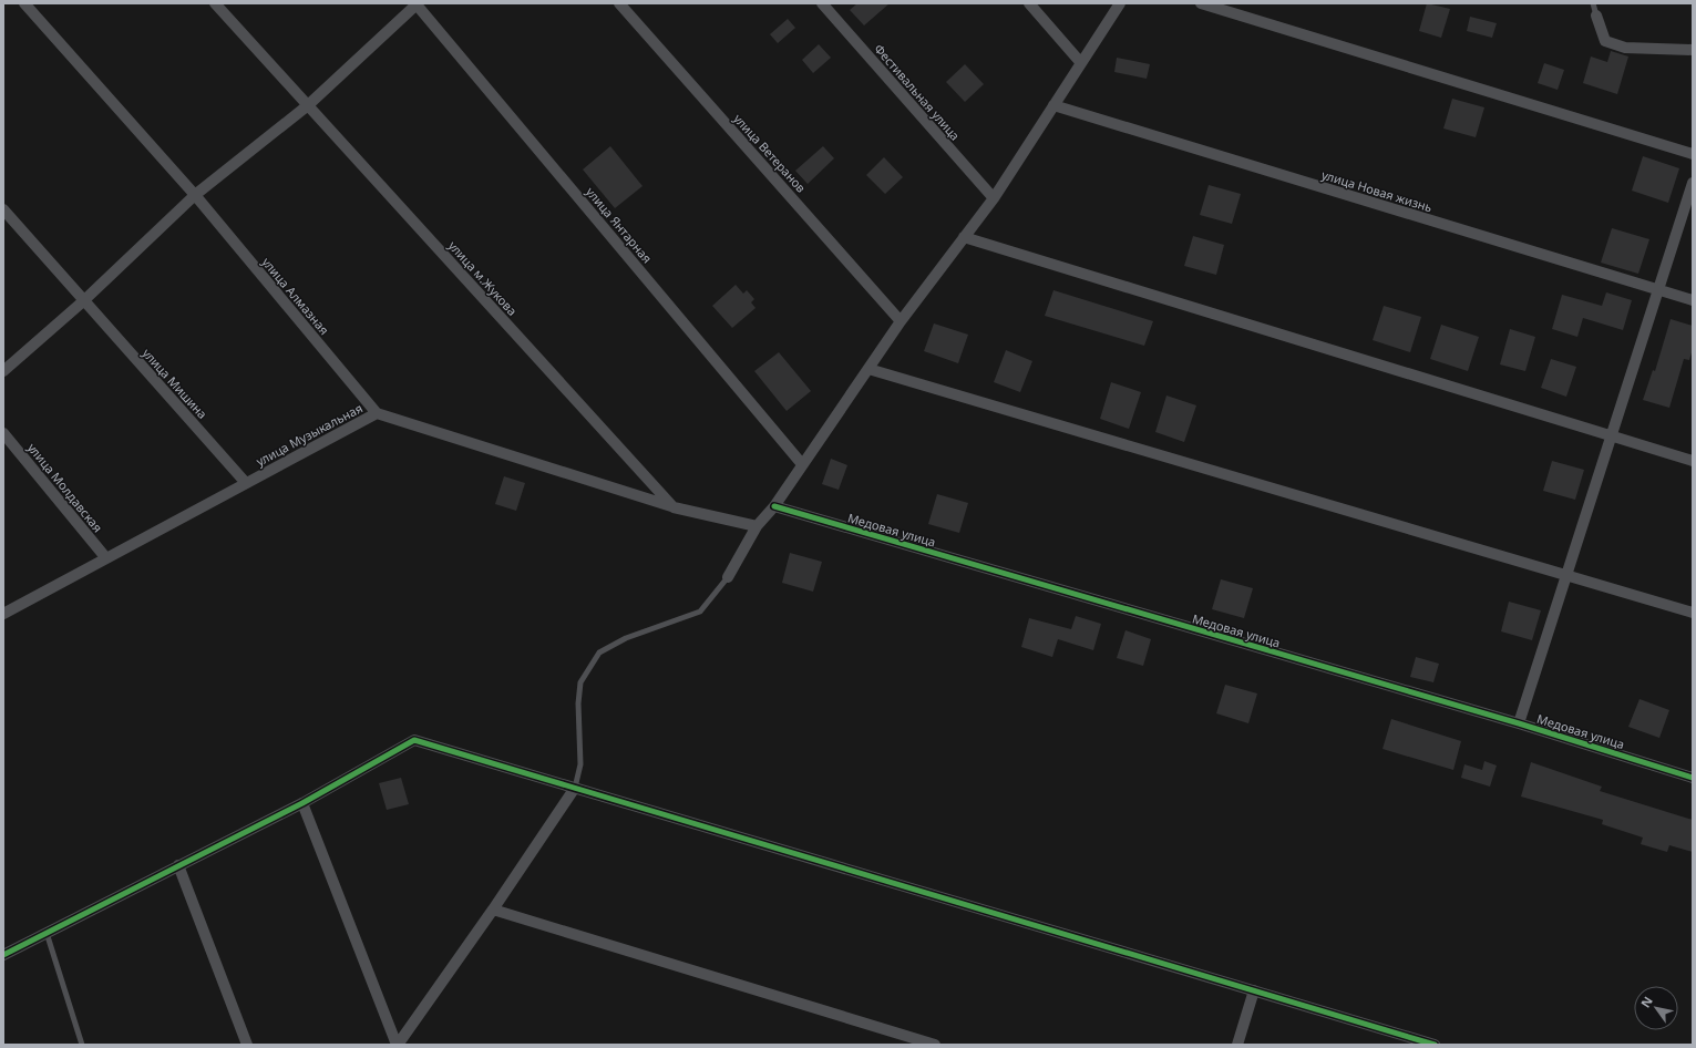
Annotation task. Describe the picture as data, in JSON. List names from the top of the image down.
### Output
{
  "streets": {
    "street": [
      "Фестивальная улица",
      "улица Ветеранов",
      "улица Новая жизнь",
      "улица Янтарная",
      "улица м.Жукова",
      "улица Алмазная",
      "улица Мишина",
      "улица Музыкальная",
      "улица Молдавская",
      "Медовая улица"
    ]
  },
  "crossings": [
    ["улица м.Жукова", "улица Музыкальная"],
    ["улица Алмазная", "улица Музыкальная"],
    ["улица Мишина", "улица Музыкальная"],
    ["улица Музыкальная", "улица Молдавская"]
  ],
  "north": "top left"
}
